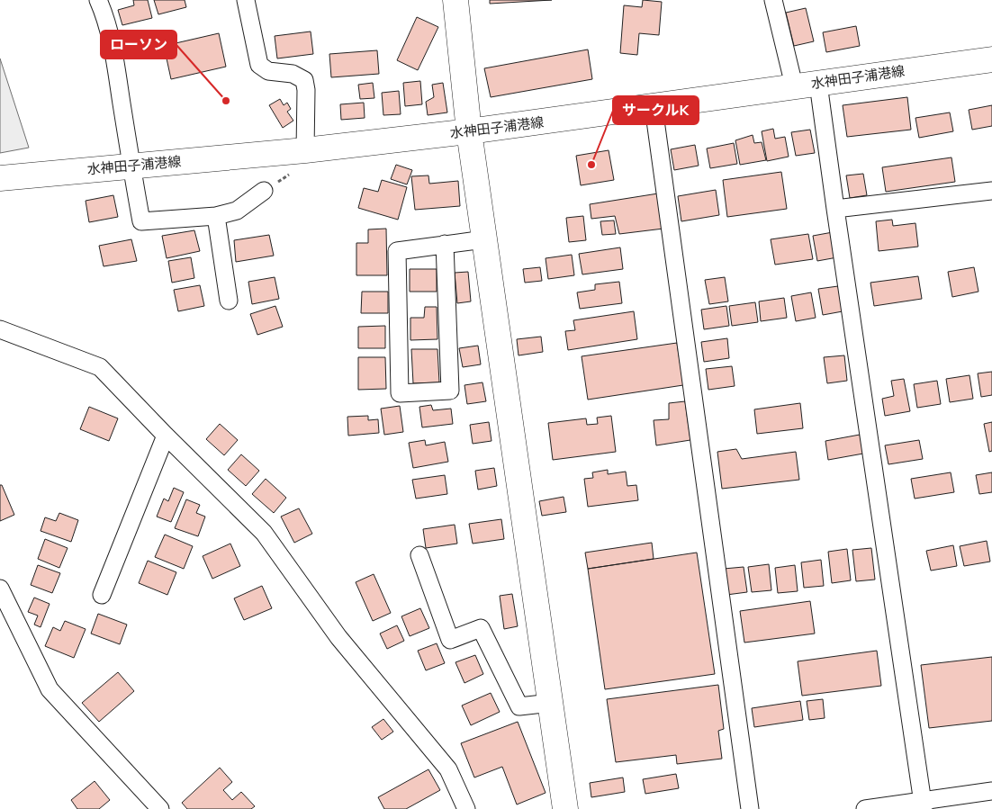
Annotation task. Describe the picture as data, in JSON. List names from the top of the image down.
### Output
{
  "streets": {
    "main road": ["水神田子浦港線"]
  },
  "places": ["ローソン", "サークルK"]
}
